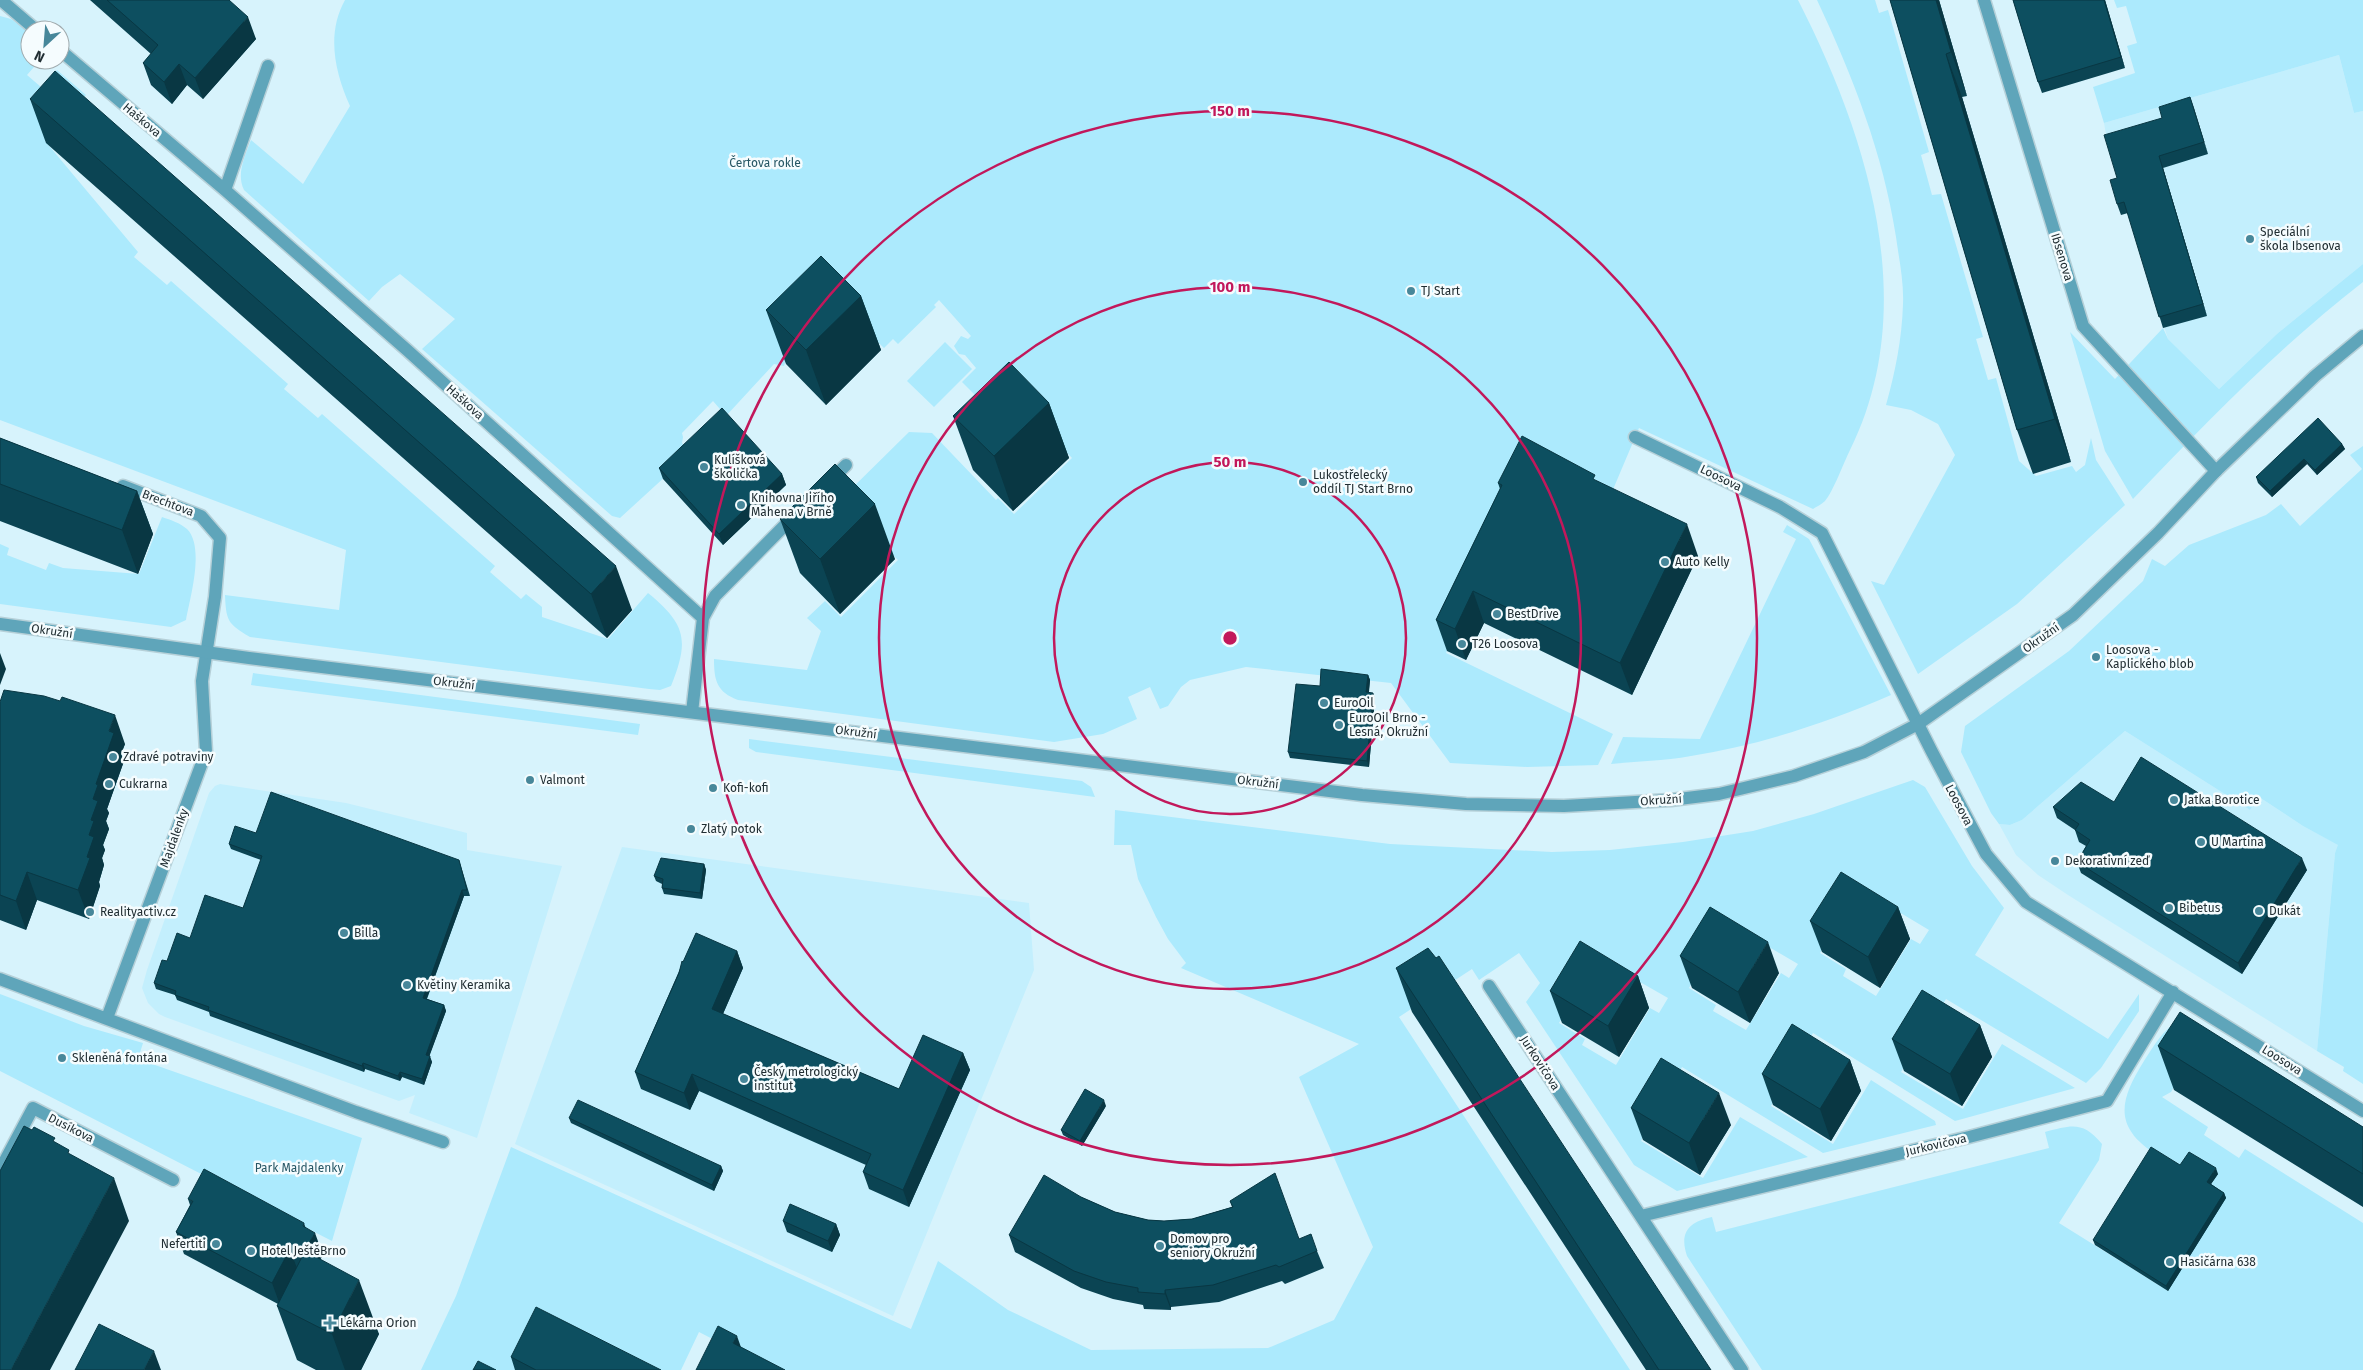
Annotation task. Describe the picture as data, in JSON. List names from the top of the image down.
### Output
{
  "streets": {
    "street": [
      "Haškova",
      "Ibsenova",
      "Loosova",
      "Brechtova",
      "Okružní",
      "Majdalenky",
      "Jurkovičova",
      "Dusíkova"
    ]
  },
  "crossings": [
    ["Ibsenova", "Okružní"],
    ["Loosova", "Okružní"],
    ["Loosova", "Jurkovičova"],
    ["Brechtova", "Okružní"],
    ["Brechtova", "Majdalenky"],
    ["Okružní", "Majdalenky"]
  ],
  "parks": ["Čertova rokle", "Park Majdalenky"],
  "places": {
    "other": [
      "Speciální škola Ibsenova",
      "TJ Start",
      "Kulíšková školička",
      "Lukostřelecký oddíl TJ Start Brno",
      "Knihovna Jiřího Mahena v Brně",
      "Auto Kelly",
      "BestDrive",
      "T26 Loosova",
      "Loosova - Kaplického blob",
      "EuroOil",
      "EuroOil Brno - Lesná, Okružní",
      "Zdravé potraviny",
      "Valmont",
      "Cukrarna",
      "Kofi-kofi",
      "Jatka Borotice",
      "Zlatý potok",
      "U Martina",
      "Dekorativní zeď",
      "Bibetus",
      "Dukát",
      "Realityactiv.cz",
      "Billa",
      "Květiny Keramika",
      "Skleněná fontána",
      "Český metrologický institut",
      "Nefertiti",
      "Domov pro seniory Okružní",
      "Hotel JeštěBrno",
      "Hasičárna 638"
    ],
    "health": ["Lékárna Orion"]
  },
  "north": "bottom left",
  "rings": ["150 m", "100 m", "50 m"]
}
